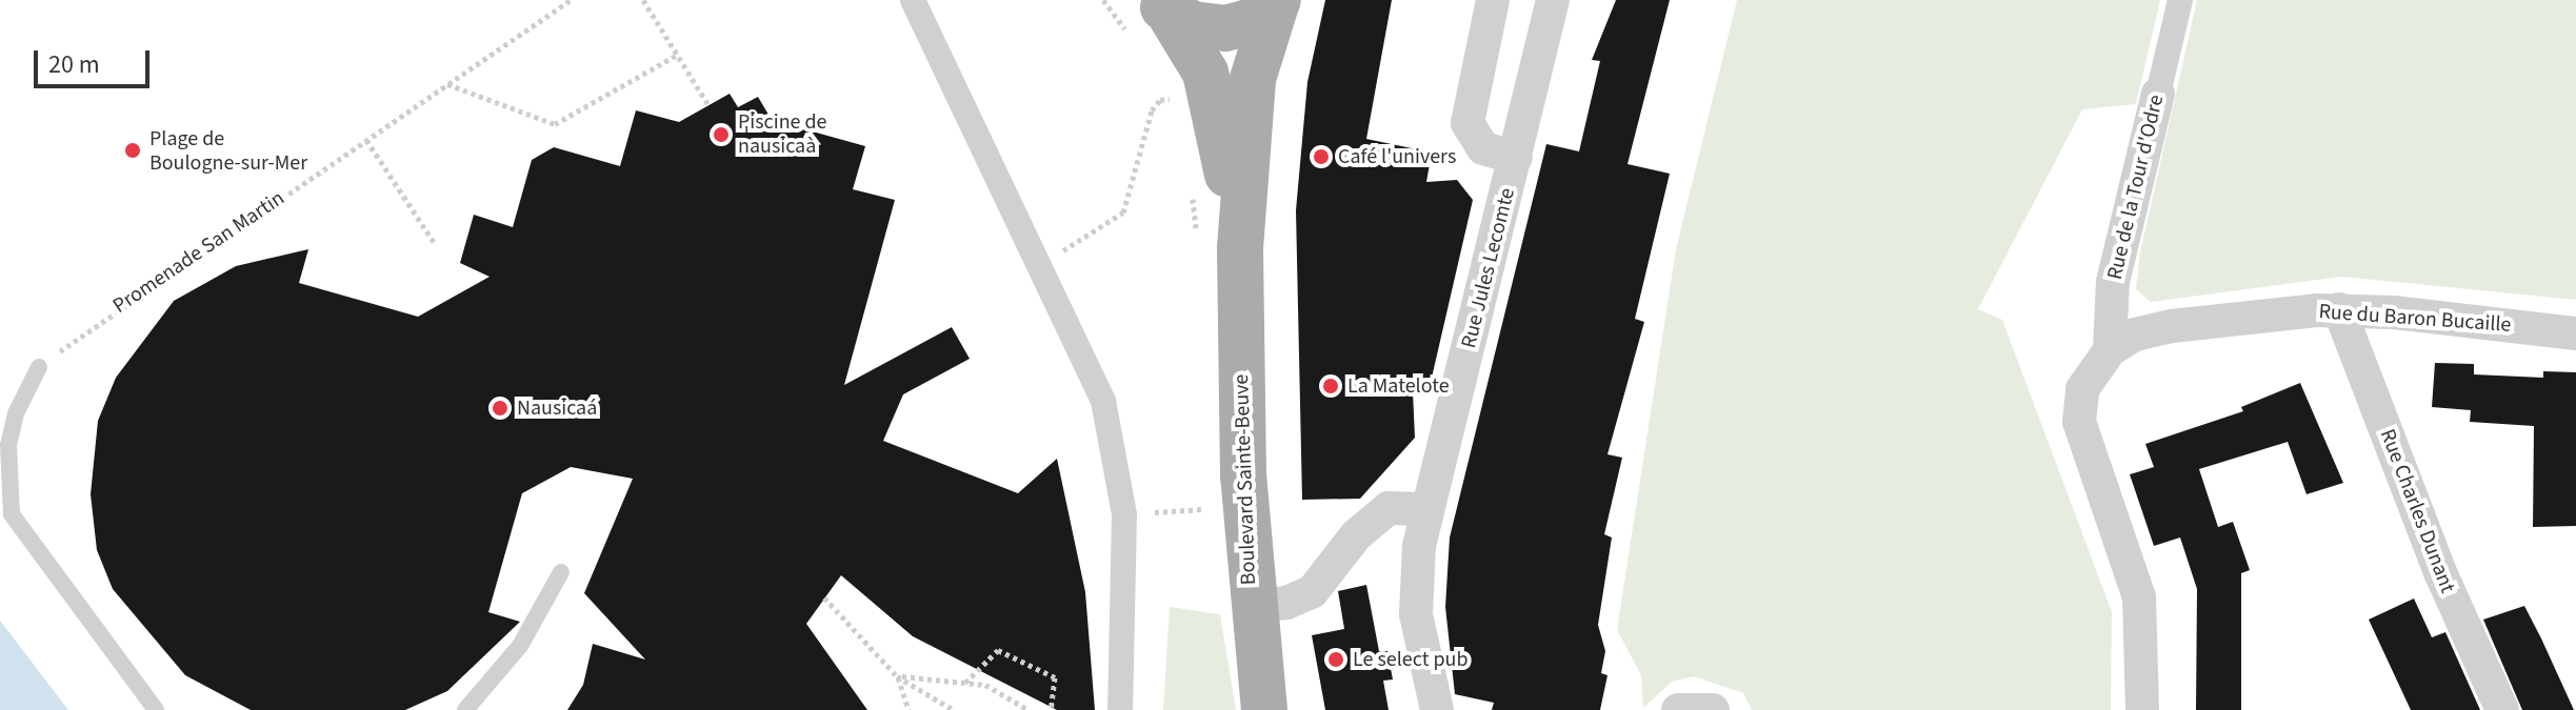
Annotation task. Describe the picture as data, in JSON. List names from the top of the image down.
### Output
{
  "streets": {
    "main road": ["Boulevard Sainte-Beuve"],
    "street": [
      "Rue de la Tour d'Odre",
      "Rue Jules Lecomte",
      "Rue du Baron Bucaille",
      "Rue Charles Dunant"
    ],
    "path": ["Promenade San Martin"]
  },
  "crossings": [
    ["Rue de la Tour d'Odre", "Rue du Baron Bucaille"],
    ["Rue du Baron Bucaille", "Rue Charles Dunant"]
  ],
  "places": [
    "Piscine de nausicaà",
    "Plage de Boulogne-sur-Mer",
    "Café l'univers",
    "La Matelote",
    "Nausicaá",
    "Le select pub"
  ],
  "scale_bar": "20 m"
}
